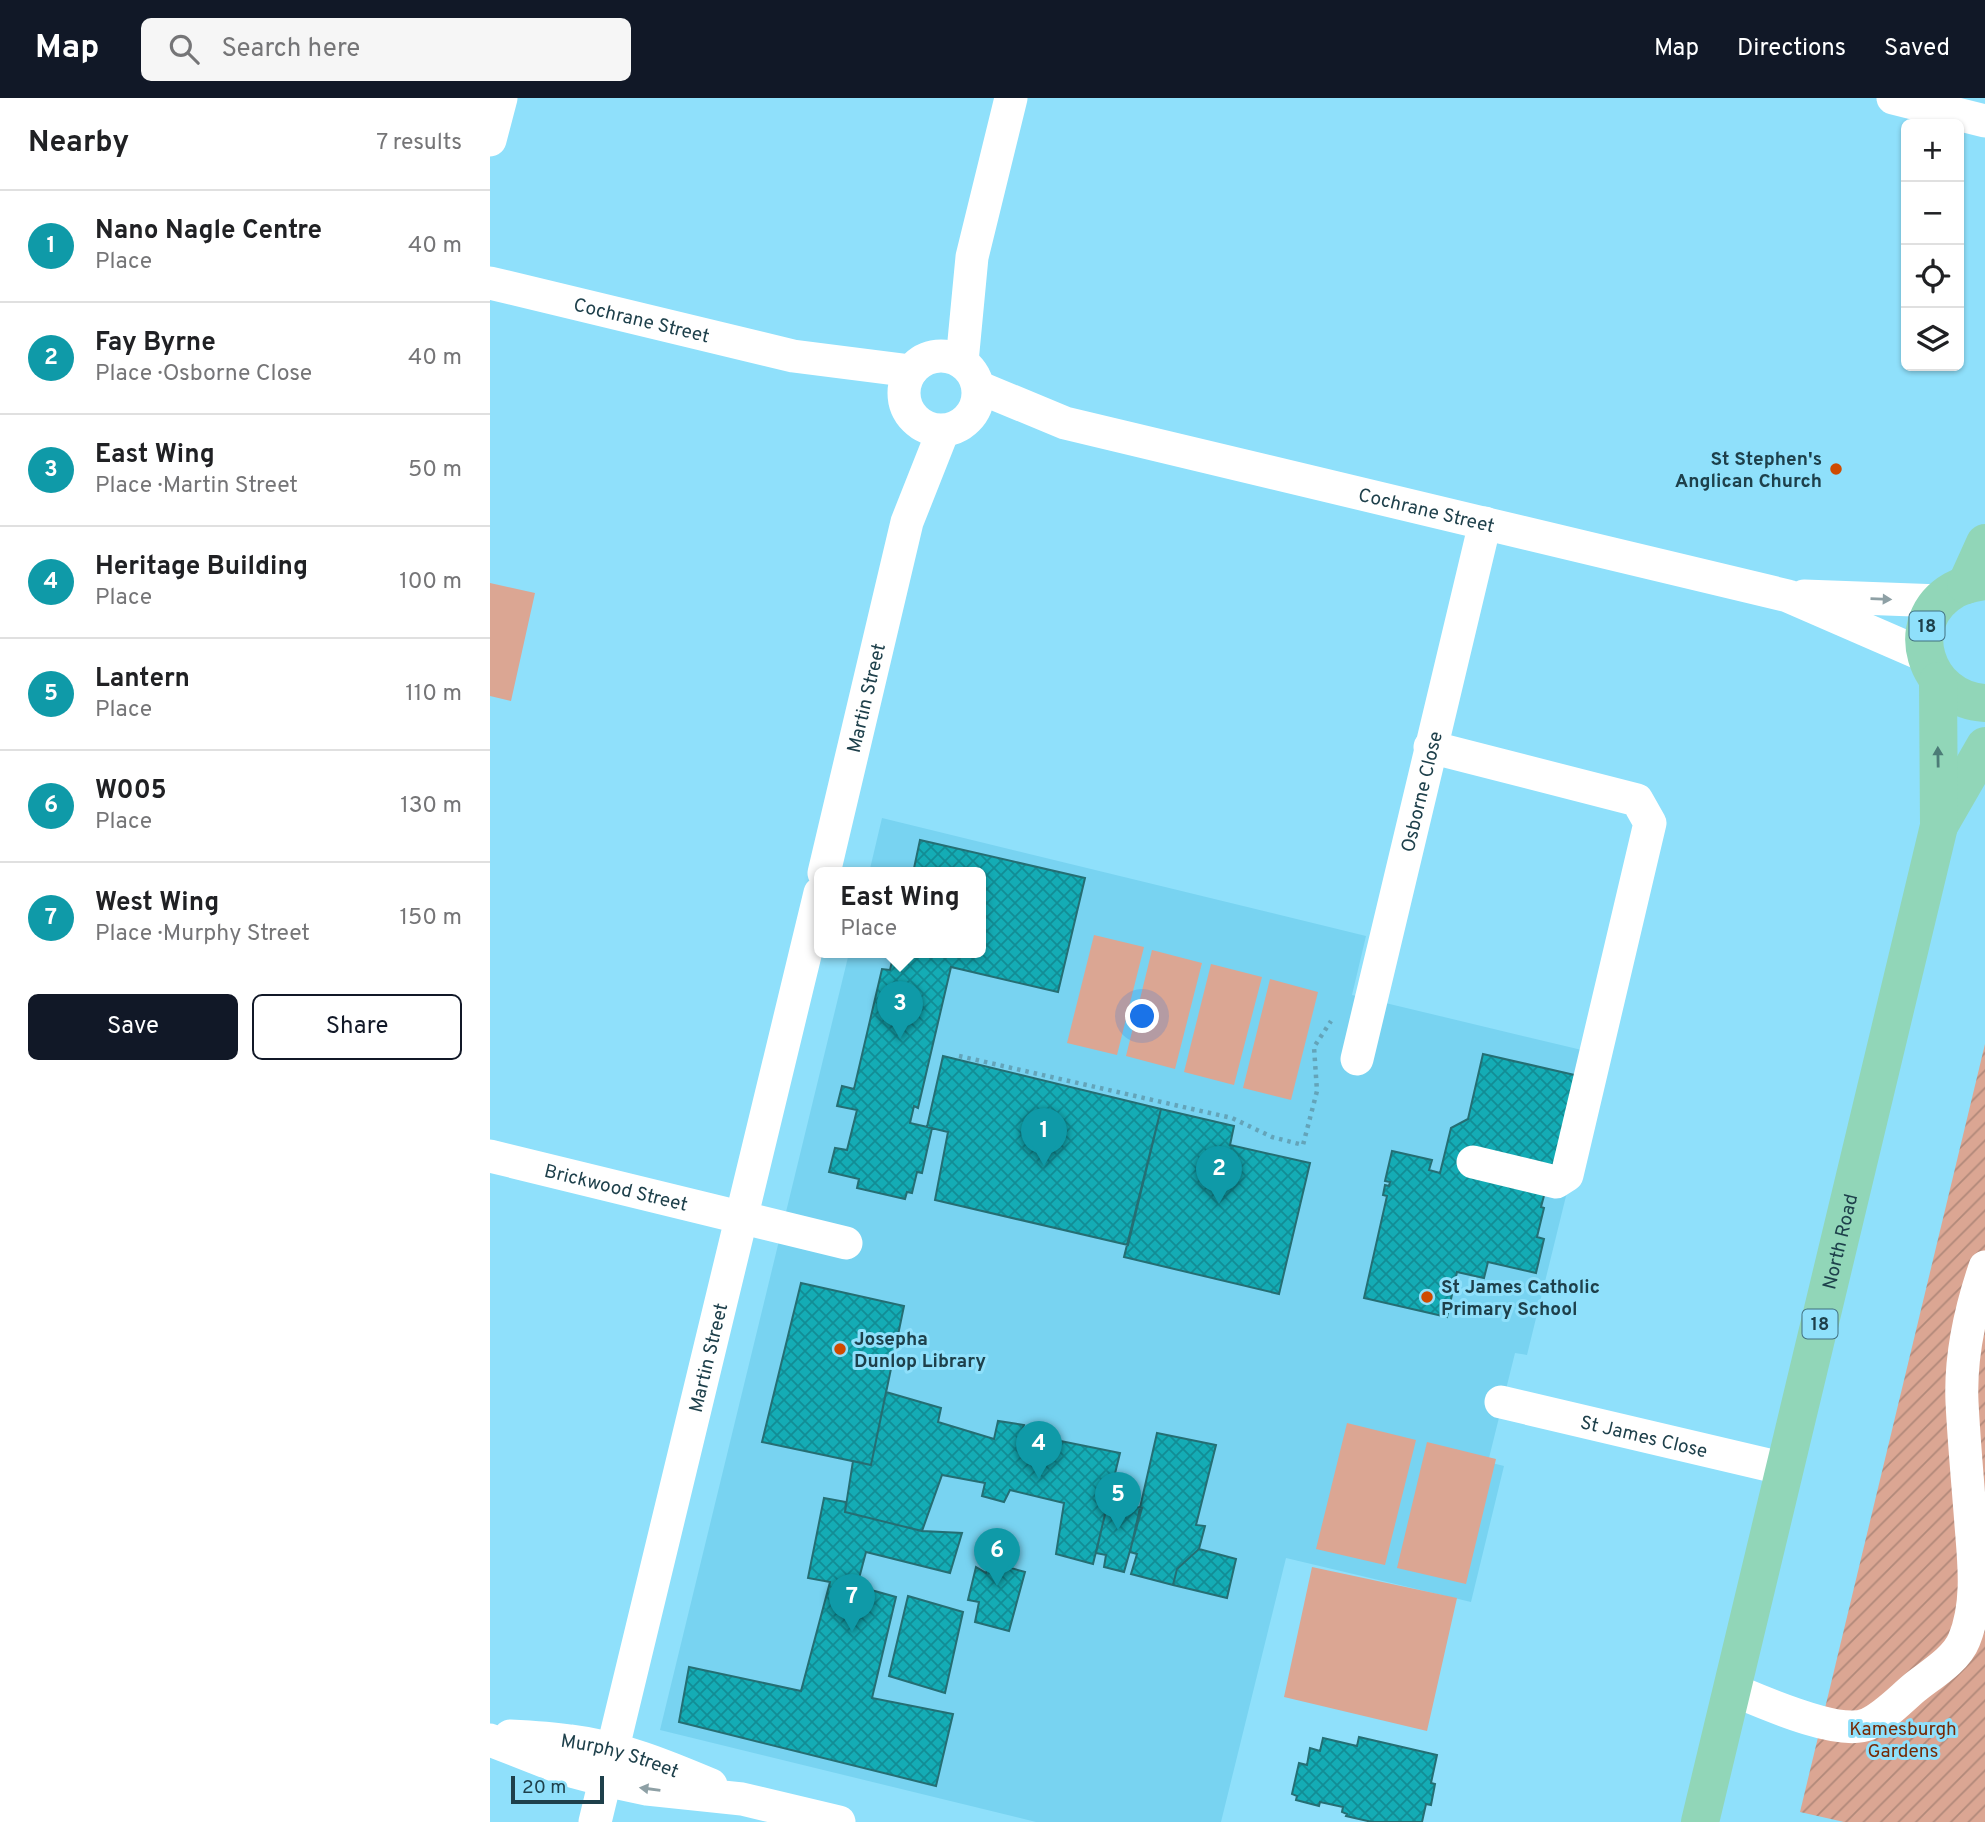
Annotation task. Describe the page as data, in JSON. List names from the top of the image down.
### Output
{
  "streets": {
    "main road": ["18", "North Road"],
    "street": [
      "Cochrane Street",
      "Martin Street",
      "Osborne Close",
      "Brickwood Street",
      "St James Close",
      "Murphy Street"
    ]
  },
  "crossings": [
    ["Cochrane Street", "18"],
    ["Cochrane Street", "Martin Street"],
    ["Cochrane Street", "Osborne Close"],
    ["Cochrane Street", "North Road"],
    ["18", "North Road"],
    ["Martin Street", "Brickwood Street"],
    ["Martin Street", "Murphy Street"],
    ["North Road", "St James Close"]
  ],
  "parks": ["Kamesburgh Gardens"],
  "places": ["St Stephen's Anglican Church", "St James Catholic Primary School", "Josepha Dunlop Library"],
  "scale_bar": "20 m",
  "page": {
    "header": "Map",
    "search": "Search here",
    "nav": ["Map", "Directions", "Saved"],
    "heading": ["Nearby", "7 results"],
    "map_buttons": ["+", "−"],
    "list": [
      {
        "mark": "1",
        "name": "Nano Nagle Centre",
        "note": "Place",
        "value": "40 m"
      },
      {
        "mark": "2",
        "name": "Fay Byrne",
        "note": "Place · Osborne Close",
        "value": "40 m"
      },
      {
        "mark": "3",
        "name": "East Wing",
        "note": "Place · Martin Street",
        "value": "50 m"
      },
      {
        "mark": "4",
        "name": "Heritage Building",
        "note": "Place",
        "value": "100 m"
      },
      {
        "mark": "5",
        "name": "Lantern",
        "note": "Place",
        "value": "110 m"
      },
      {
        "mark": "6",
        "name": "W005",
        "note": "Place",
        "value": "130 m"
      },
      {
        "mark": "7",
        "name": "West Wing",
        "note": "Place · Murphy Street",
        "value": "150 m"
      }
    ],
    "popup": ["East Wing", "Place"],
    "buttons": ["Save", "Share"],
    "pins": [
      "3",
      "1",
      "2",
      "4",
      "5",
      "6",
      "7"
    ],
    "scale": "20 m"
  }
}
